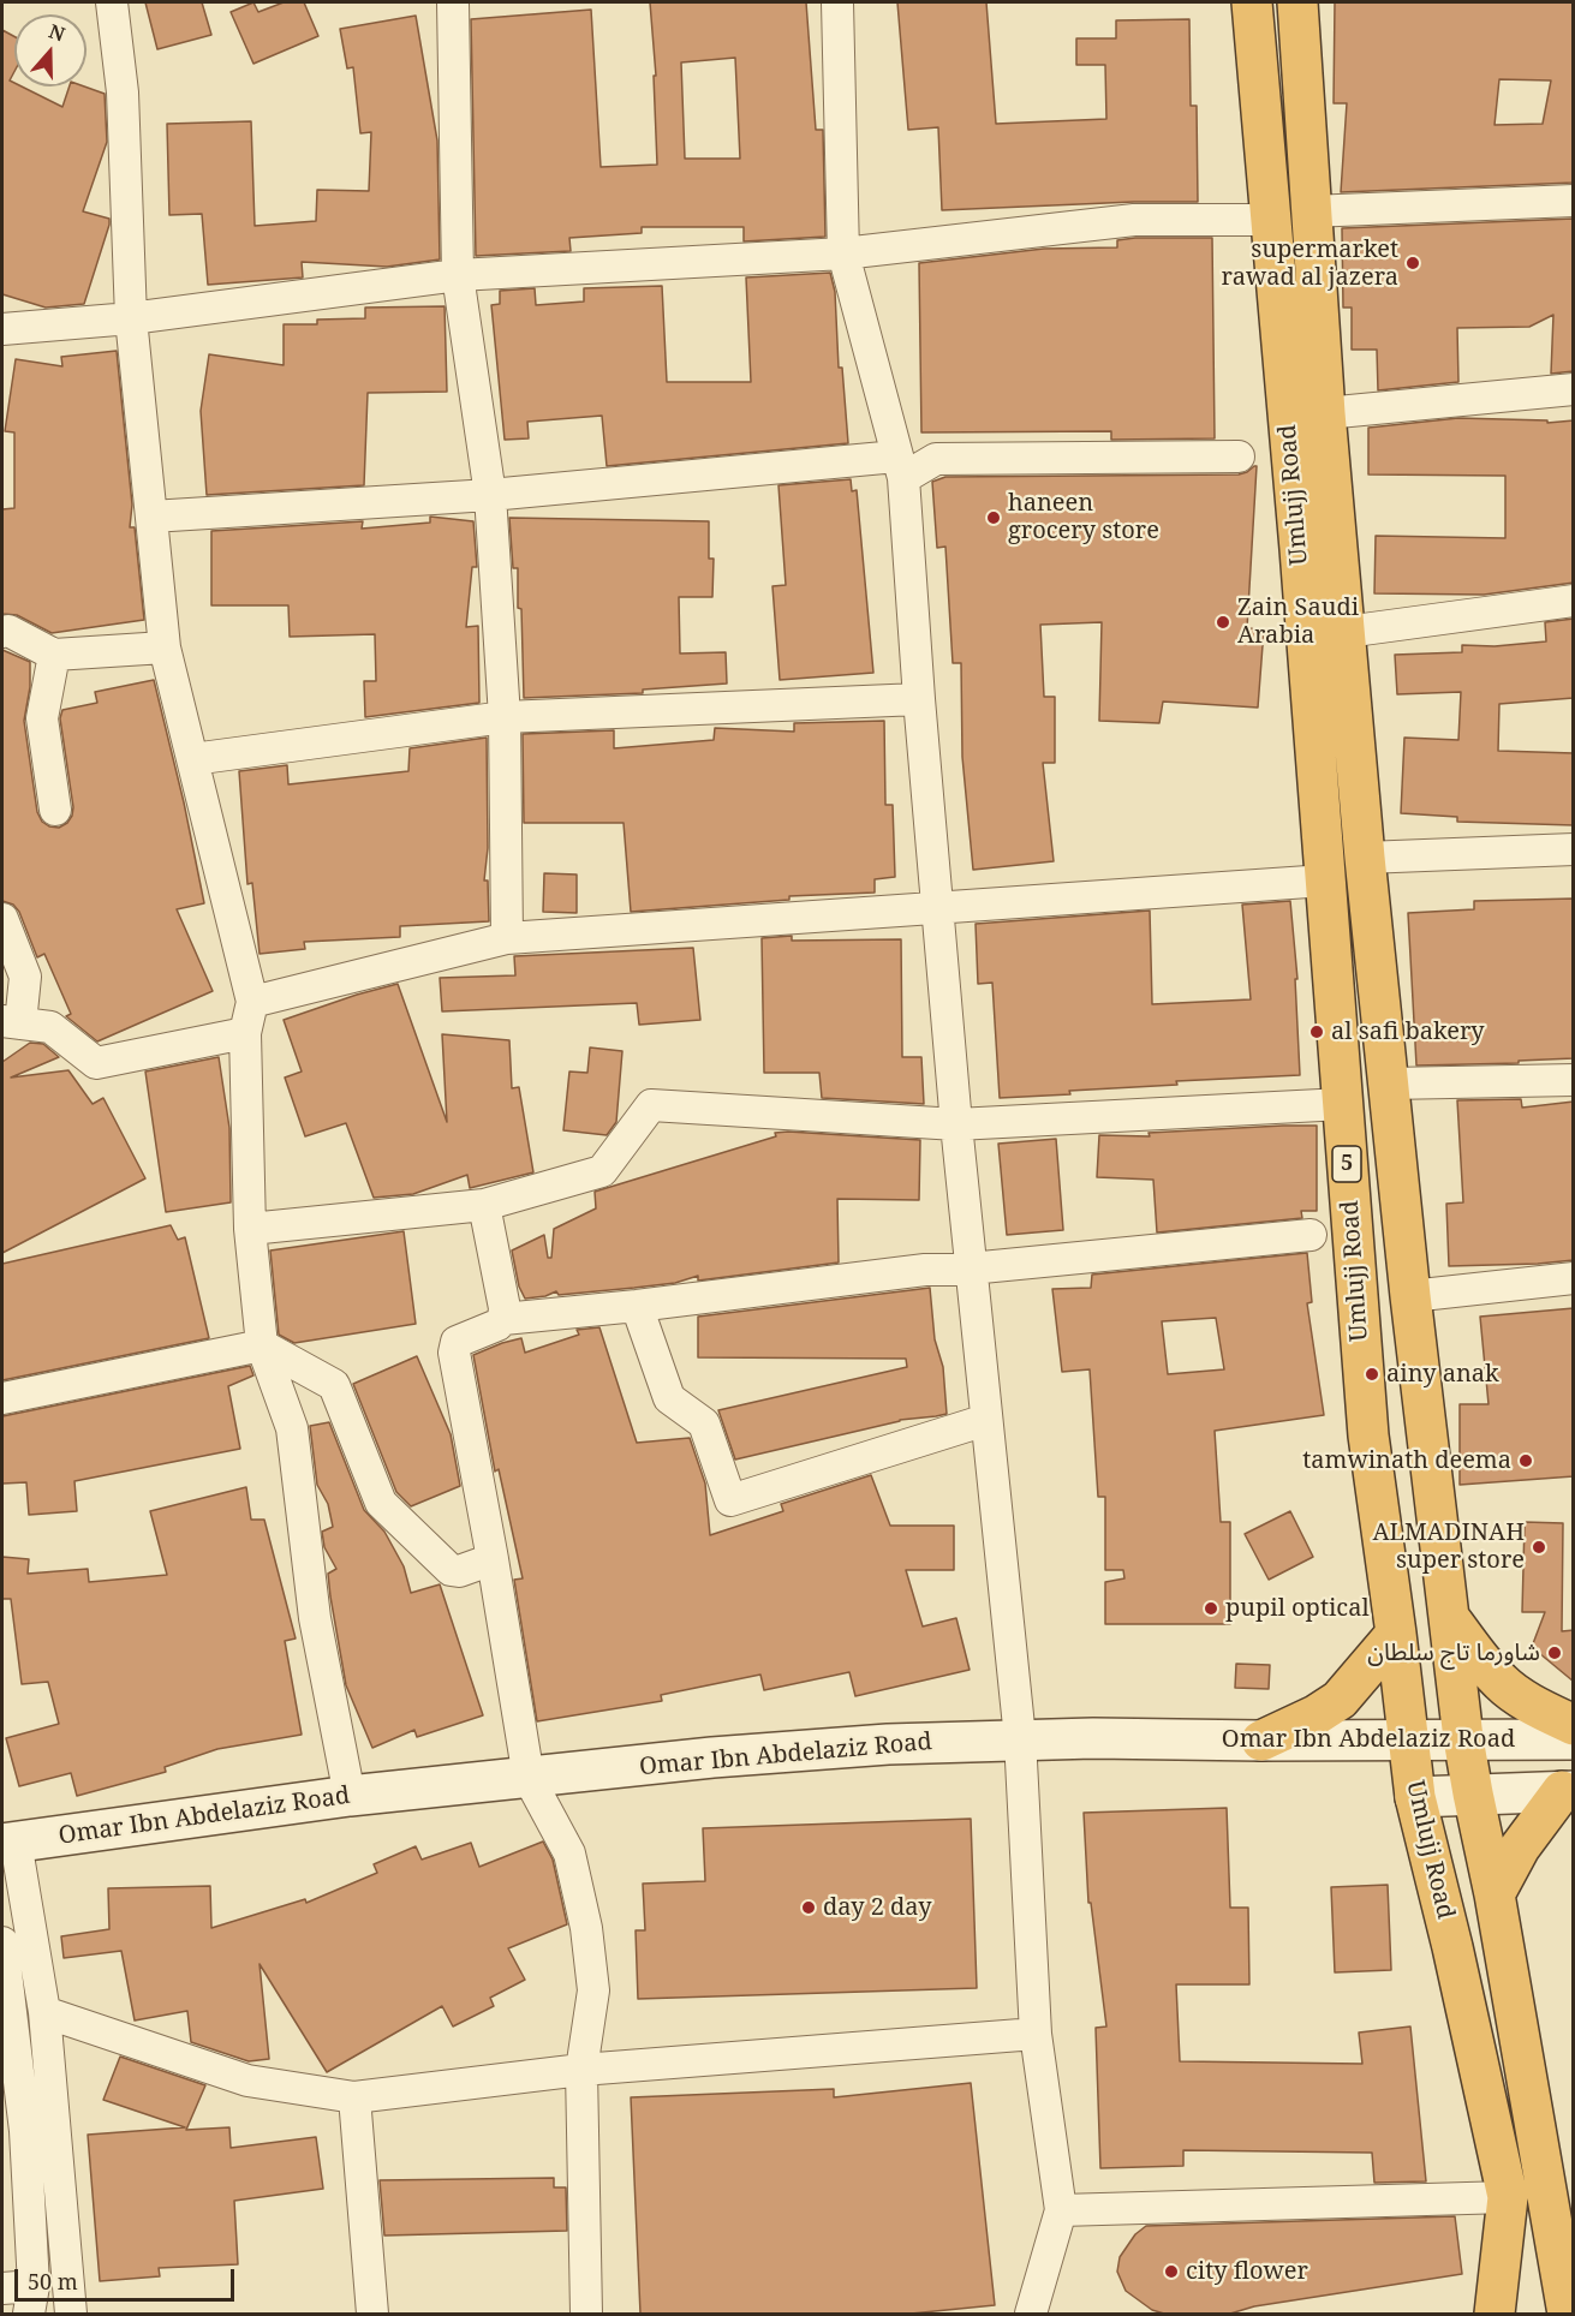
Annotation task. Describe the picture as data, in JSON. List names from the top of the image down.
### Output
{
  "streets": {
    "highway": ["Umlujj Road", "5"],
    "main road": ["Omar Ibn Abdelaziz Road"]
  },
  "crossings": [
    ["Umlujj Road", "Omar Ibn Abdelaziz Road"]
  ],
  "places": [
    "supermarket rawad al jazera",
    "haneen grocery store",
    "Zain Saudi Arabia",
    "al safi bakery",
    "ainy anak",
    "tamwinath deema",
    "ALMADINAH super store",
    "pupil optical",
    "شاورما تاج سلطان",
    "day 2 day",
    "city flower"
  ],
  "scale_bar": "50 m",
  "north": "top"
}
